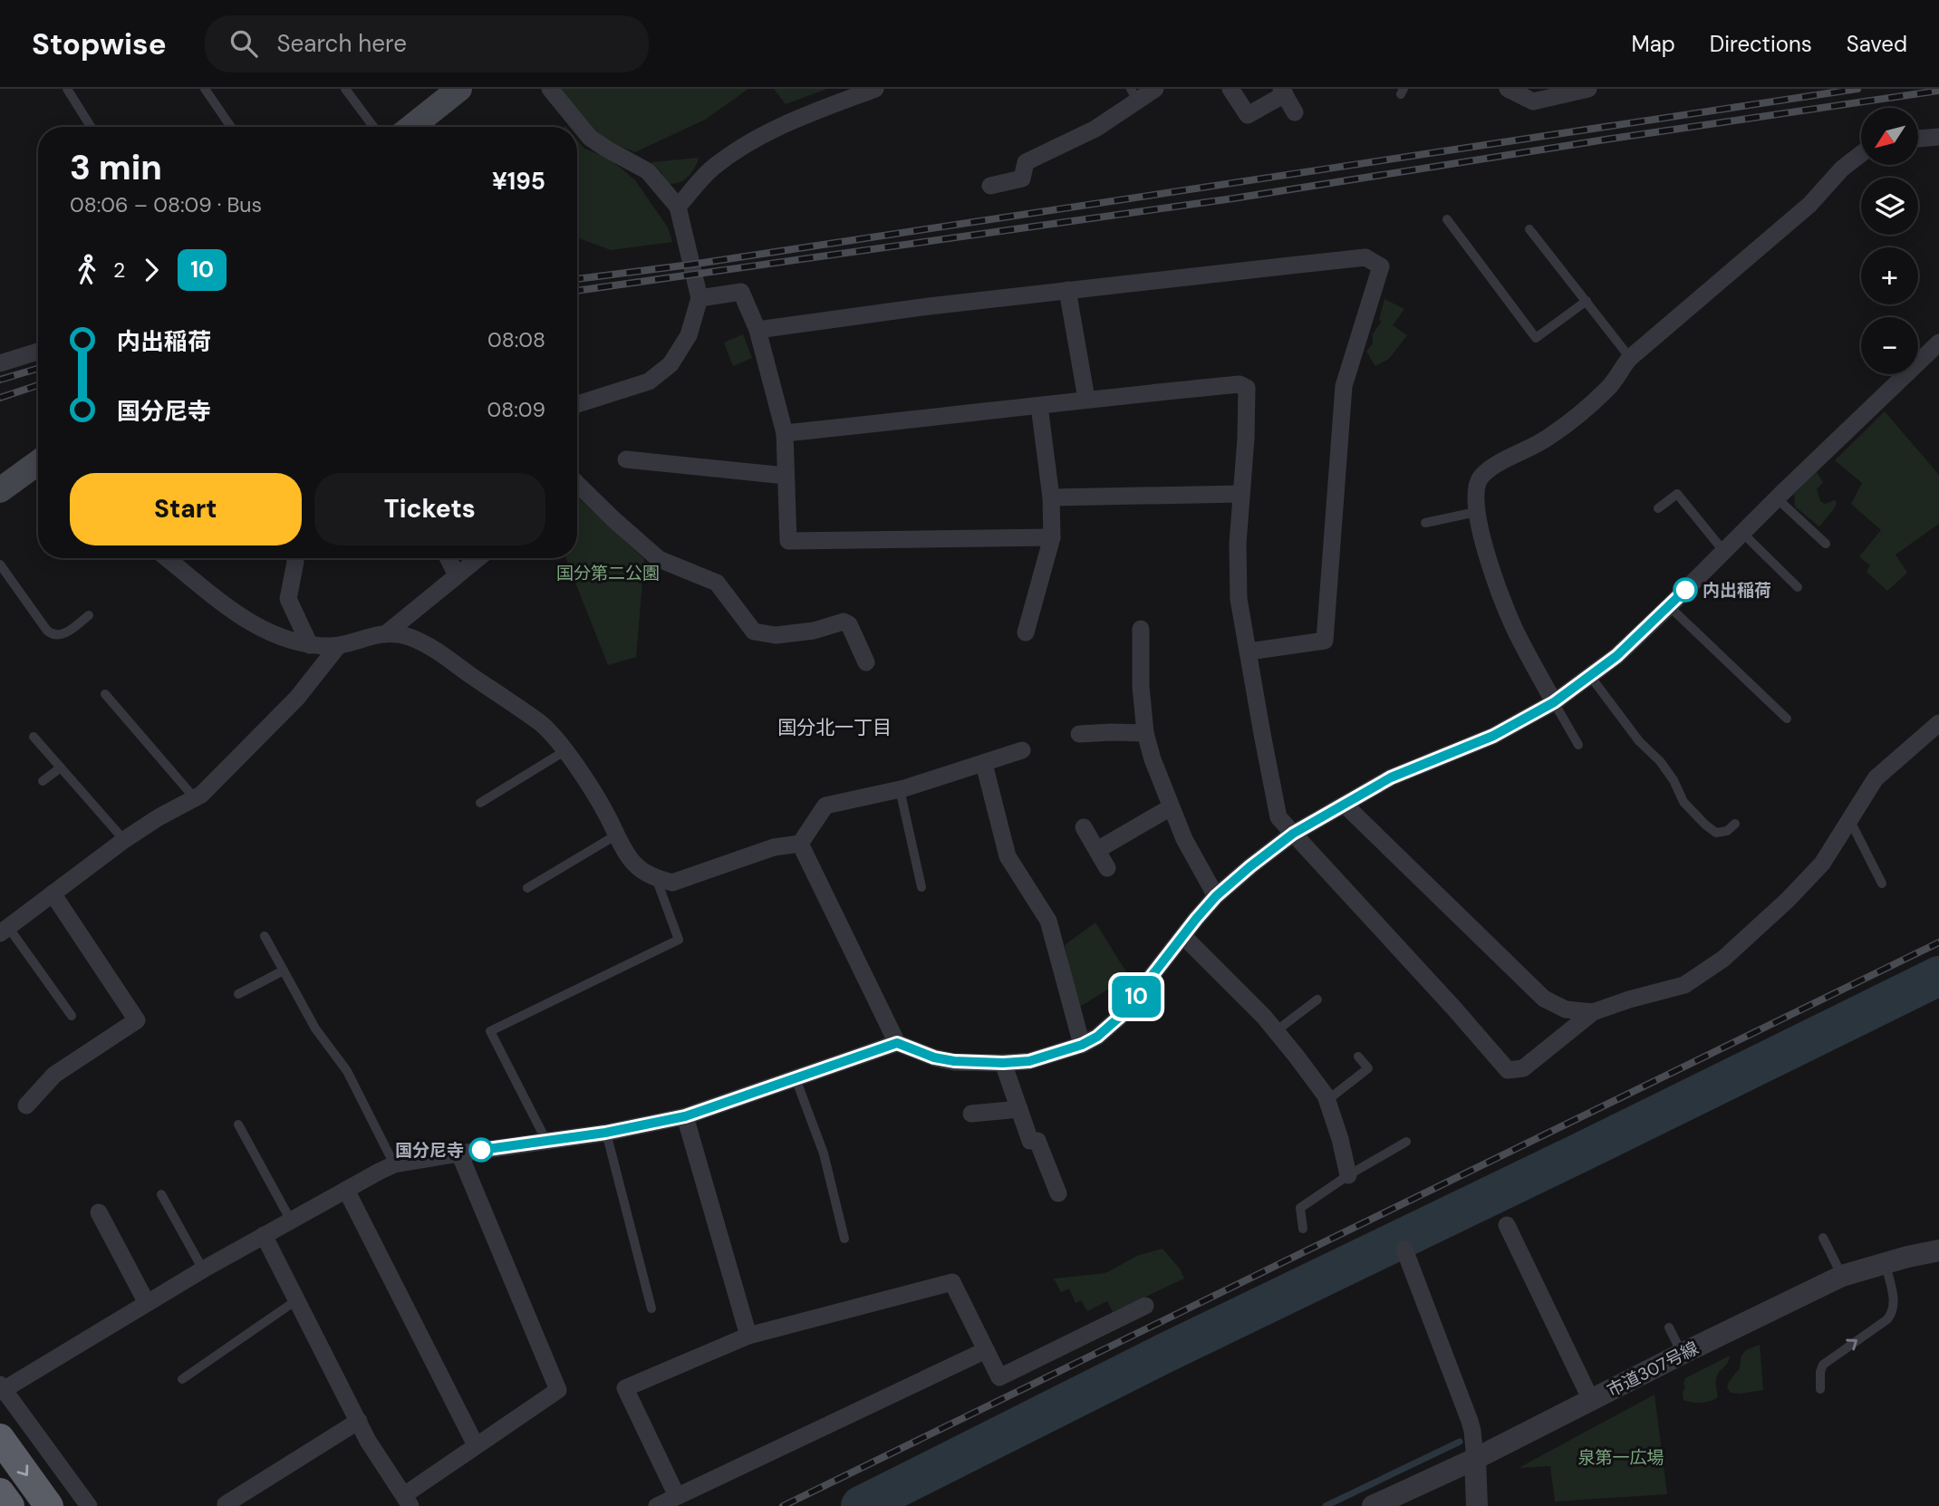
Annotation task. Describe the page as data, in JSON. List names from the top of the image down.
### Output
{
  "streets": {
    "street": ["市道307号線"]
  },
  "districts": ["国分北一丁目"],
  "parks": ["国分第二公園", "泉第一広場"],
  "places": ["内出稲荷", "国分尼寺"],
  "lines": ["bus line 10"],
  "north": "bottom left",
  "page": {
    "header": "Stopwise",
    "search": "Search here",
    "nav": ["Map", "Directions", "Saved"],
    "on_map": "10",
    "map_buttons": ["+", "−"],
    "heading": ["3 min", "08:06 – 08:09 · Bus", "¥195"],
    "legs": ["2", "10"],
    "list": [
      {
        "name": "内出稲荷",
        "value": "08:08"
      },
      {
        "name": "国分尼寺",
        "value": "08:09"
      }
    ],
    "buttons": ["Start", "Tickets"]
  }
}
